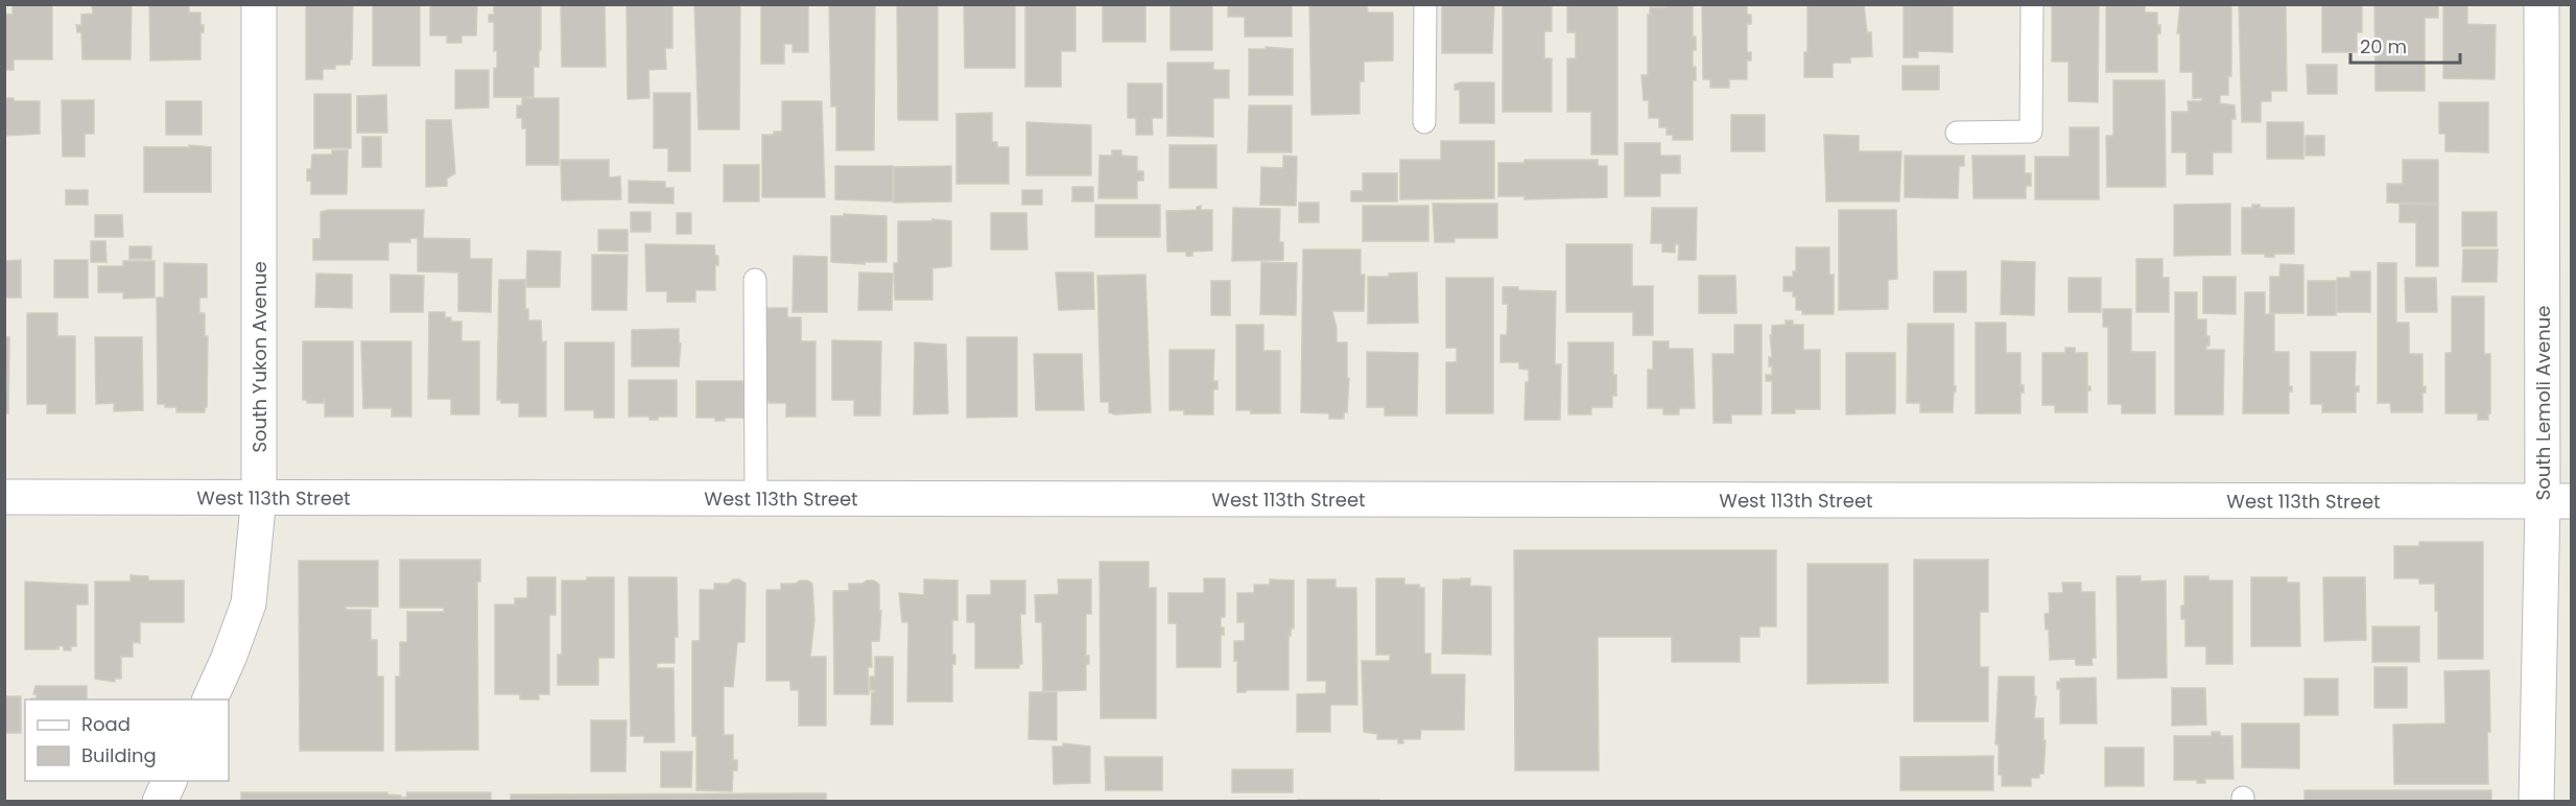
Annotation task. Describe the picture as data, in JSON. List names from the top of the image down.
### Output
{
  "streets": {
    "street": ["South Yukon Avenue", "South Lemoli Avenue", "West 113th Street"]
  },
  "crossings": [
    ["South Yukon Avenue", "West 113th Street"],
    ["South Lemoli Avenue", "West 113th Street"]
  ],
  "legend": ["Road", "Building"],
  "scale_bar": "20 m"
}
